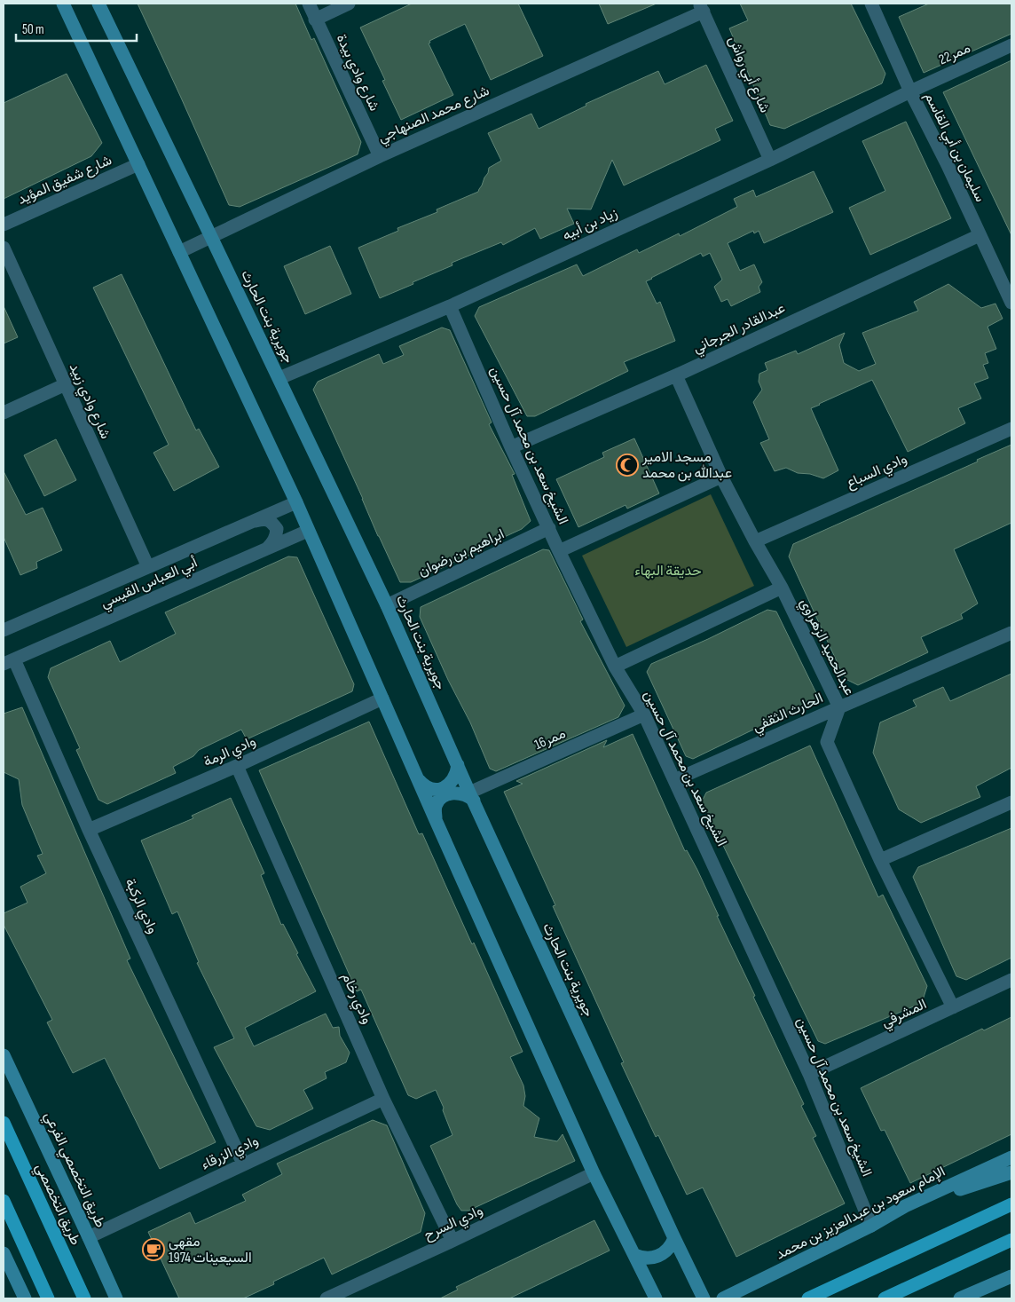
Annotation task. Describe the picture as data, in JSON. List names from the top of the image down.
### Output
{
  "streets": {
    "main road": ["طريق التخصصي"],
    "street": [
      "ممر22",
      "شارع وادي بيدة",
      "شارع أبي رواش",
      "شارع محمد الصنهاجي",
      "سليمان بن أبي القاسم",
      "شارع شفيق المؤيد",
      "زياد بن أبيه",
      "جويرية بنت الحارث",
      "عبدالقادر الجرجاني",
      "شارع وادي زبيد",
      "الشيخ سعد بن محمد آل حسين",
      "وادي السباع",
      "ابراهيم بن رضوان",
      "أبي العباس القيسي",
      "عبدالحميد الزهراوي",
      "الحارث الثقفي",
      "ممر16",
      "وادي الرمة",
      "وادي الركبة",
      "وادي رخام",
      "المشرفي",
      "وادي الزرقاء",
      "طريق التخصصي الفرعي",
      "الإمام سعود بن عبدالعزيز بن محمد",
      "وادي السرح"
    ]
  },
  "crossings": [
    ["ممر22", "سليمان بن أبي القاسم"],
    ["ممر22", "زياد بن أبيه"],
    ["شارع وادي بيدة", "شارع محمد الصنهاجي"],
    ["شارع أبي رواش", "شارع محمد الصنهاجي"],
    ["شارع أبي رواش", "زياد بن أبيه"],
    ["شارع محمد الصنهاجي", "جويرية بنت الحارث"],
    ["سليمان بن أبي القاسم", "زياد بن أبيه"],
    ["سليمان بن أبي القاسم", "عبدالقادر الجرجاني"],
    ["زياد بن أبيه", "جويرية بنت الحارث"],
    ["زياد بن أبيه", "الشيخ سعد بن محمد آل حسين"],
    ["جويرية بنت الحارث", "ابراهيم بن رضوان"],
    ["جويرية بنت الحارث", "ممر16"],
    ["عبدالقادر الجرجاني", "الشيخ سعد بن محمد آل حسين"],
    ["عبدالقادر الجرجاني", "عبدالحميد الزهراوي"],
    ["شارع وادي زبيد", "أبي العباس القيسي"],
    ["الشيخ سعد بن محمد آل حسين", "ابراهيم بن رضوان"],
    ["الشيخ سعد بن محمد آل حسين", "الحارث الثقفي"],
    ["الشيخ سعد بن محمد آل حسين", "ممر16"],
    ["الشيخ سعد بن محمد آل حسين", "المشرفي"],
    ["الشيخ سعد بن محمد آل حسين", "الإمام سعود بن عبدالعزيز بن محمد"],
    ["وادي السباع", "عبدالحميد الزهراوي"],
    ["أبي العباس القيسي", "وادي الركبة"],
    ["عبدالحميد الزهراوي", "الحارث الثقفي"],
    ["عبدالحميد الزهراوي", "المشرفي"],
    ["وادي الرمة", "وادي الركبة"],
    ["وادي الرمة", "وادي رخام"],
    ["وادي الركبة", "وادي الزرقاء"],
    ["وادي رخام", "وادي الزرقاء"],
    ["وادي رخام", "وادي السرح"],
    ["وادي الزرقاء", "طريق التخصصي الفرعي"]
  ],
  "parks": ["حديقة البهاء"],
  "places": {
    "mosque": ["مسجد الامير عبدالله بن محمد"],
    "cafe": ["مقهى السيعينات 1974"]
  },
  "scale_bar": "50 m"
}
